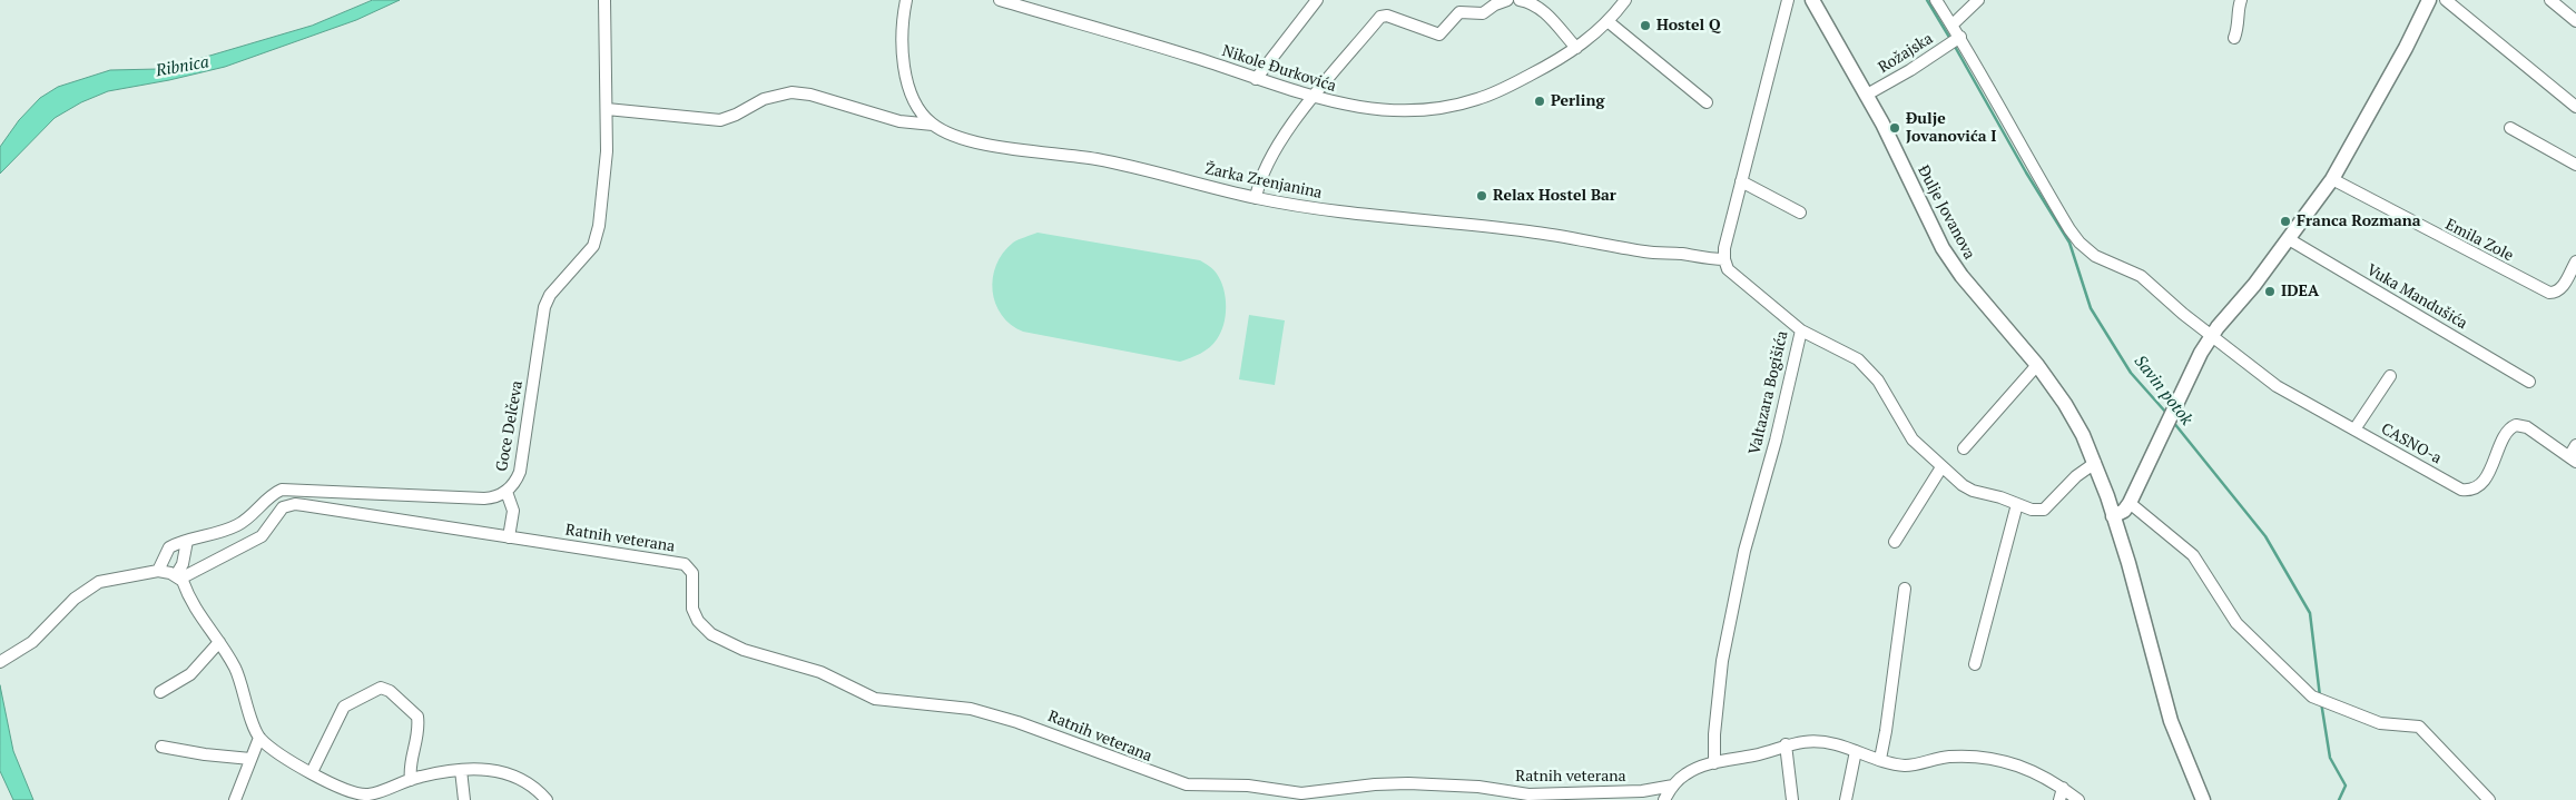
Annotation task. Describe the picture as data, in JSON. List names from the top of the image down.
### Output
{
  "streets": {
    "street": [
      "Rožajska",
      "Nikole Đurkovića",
      "Žarka Zrenjanina",
      "Đulje Jovanova",
      "Emila Zole",
      "Vuka Mandušića",
      "Valtazara Bogišića",
      "Goce Delčeva",
      "CASNO-a",
      "Ratnih veterana"
    ]
  },
  "crossings": [
    ["Rožajska", "Đulje Jovanova"],
    ["Rožajska", "CASNO-a"],
    ["Žarka Zrenjanina", "Valtazara Bogišića"],
    ["Valtazara Bogišića", "Ratnih veterana"]
  ],
  "water": ["Ribnica", "Savin potok"],
  "places": [
    "Hostel Q",
    "Perling",
    "Đulje Jovanovića I",
    "Relax Hostel Bar",
    "Franca Rozmana",
    "IDEA"
  ]
}
